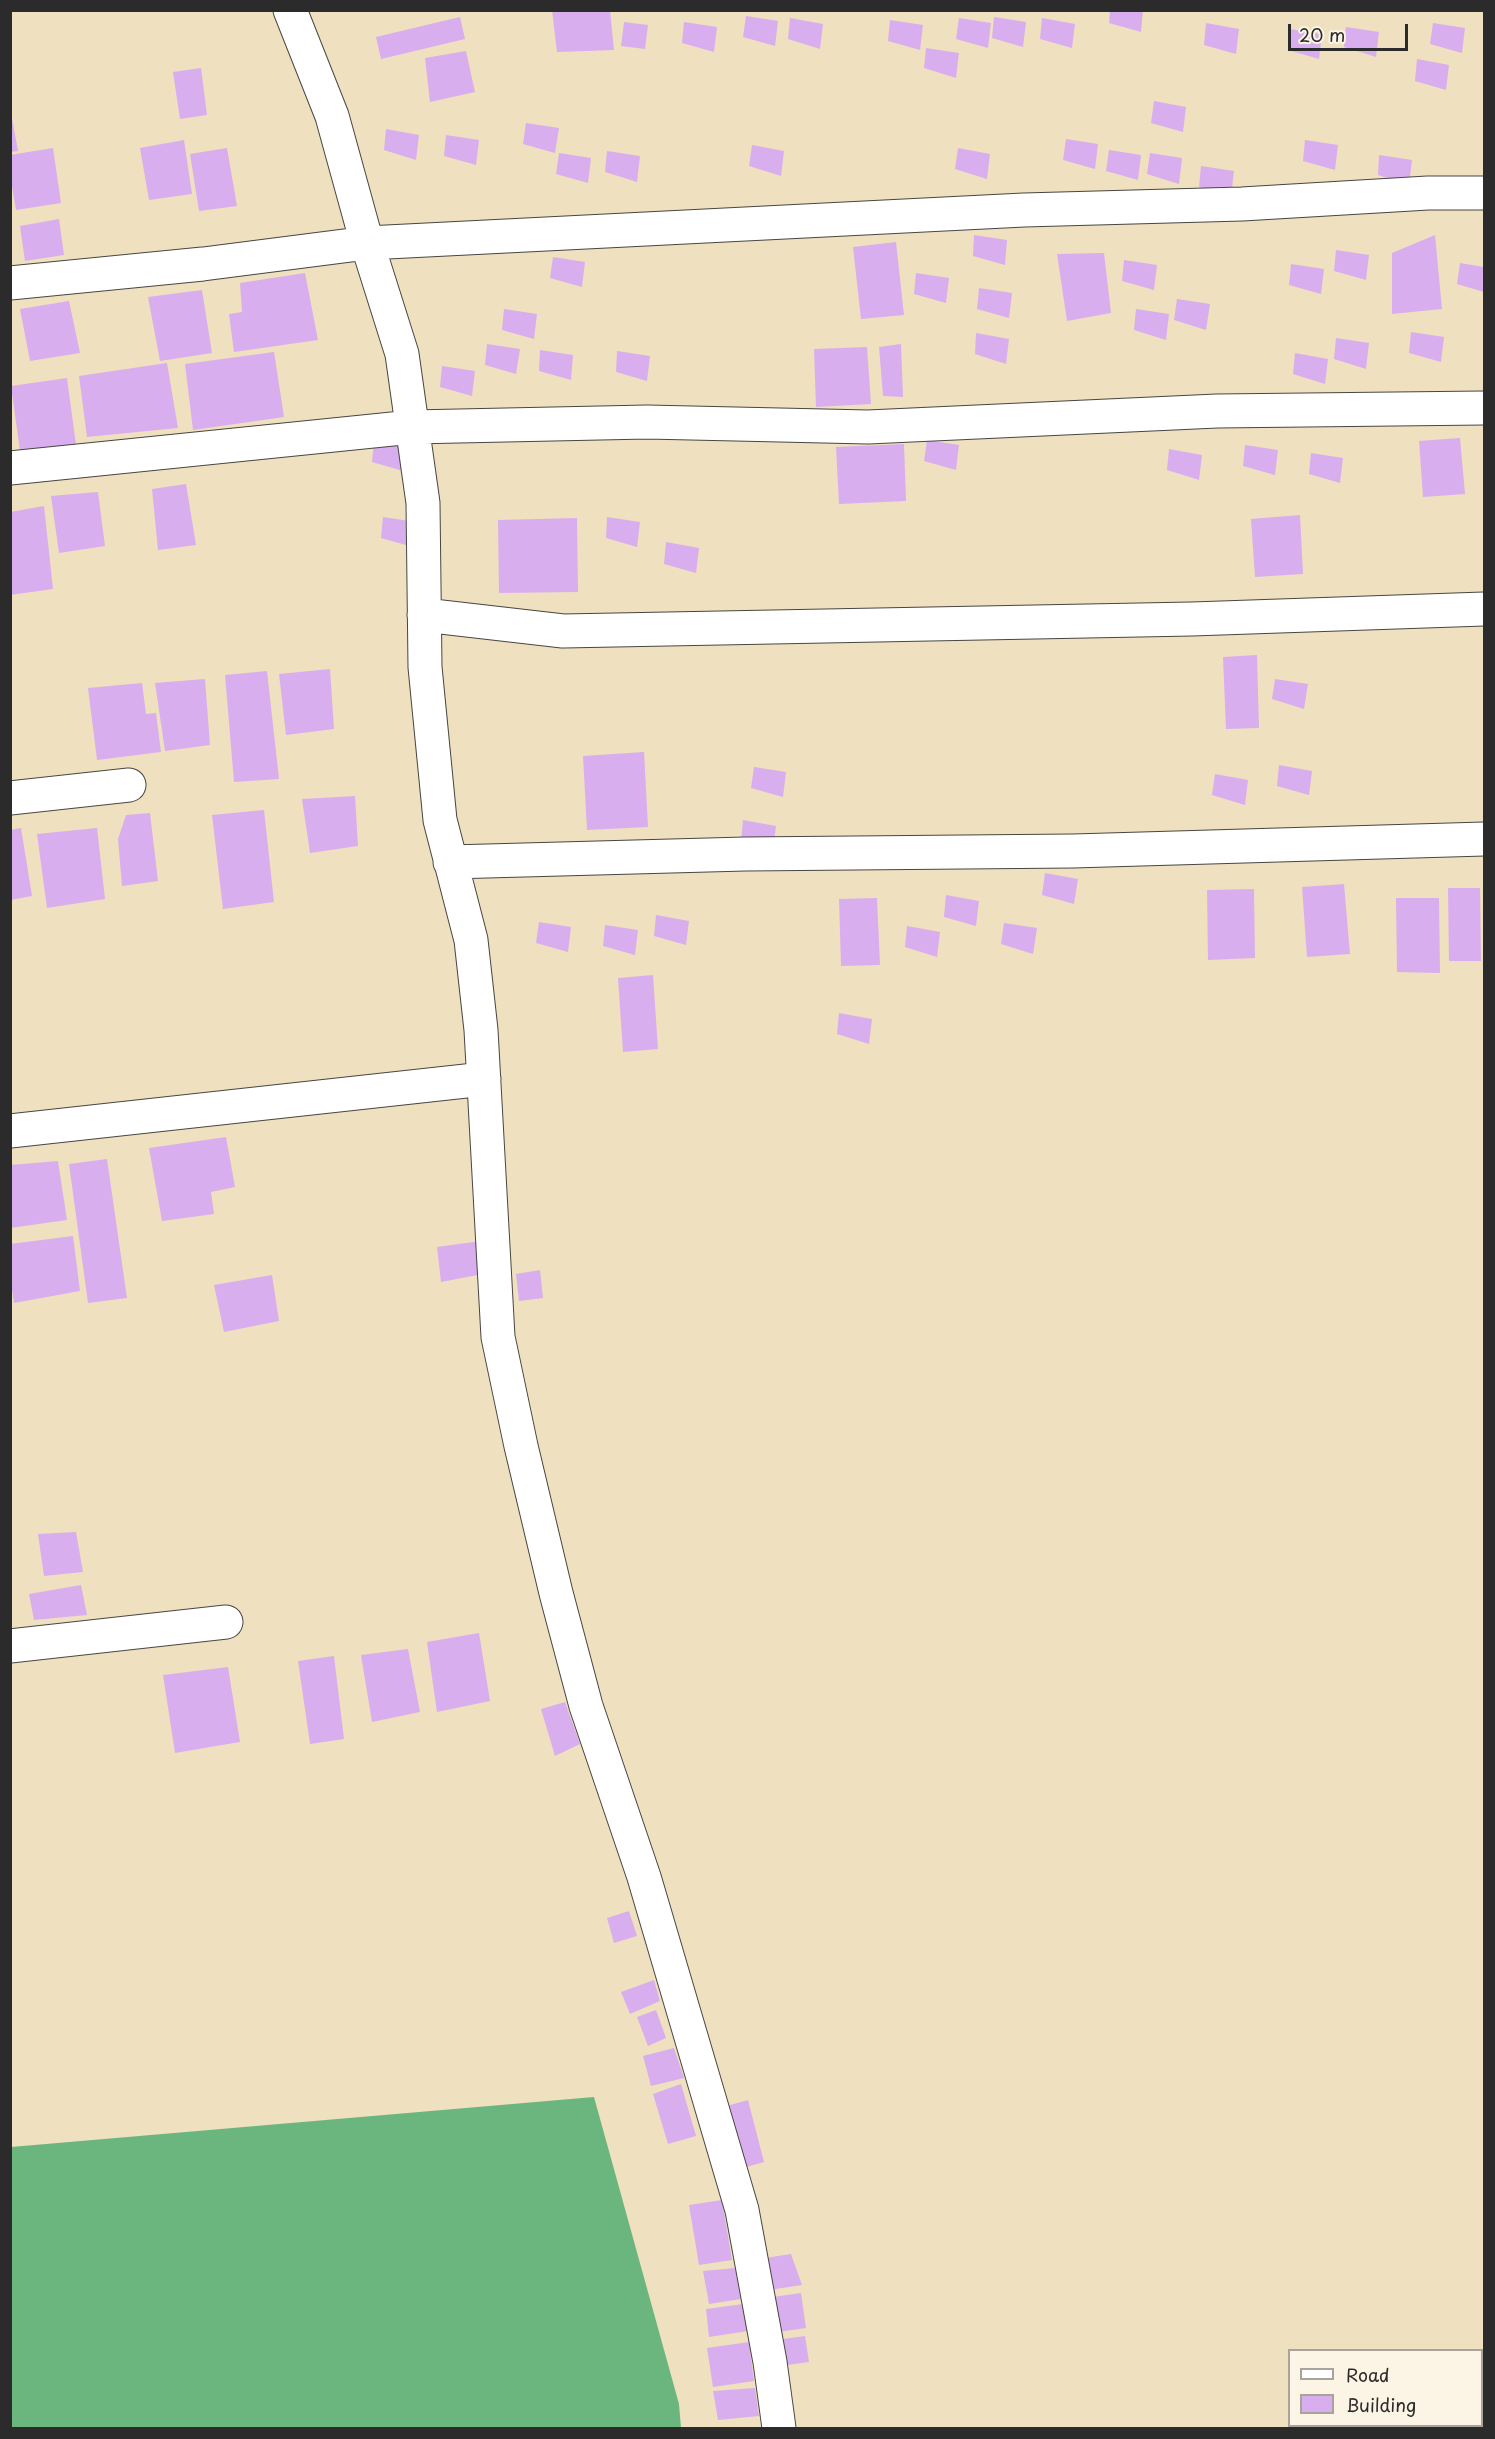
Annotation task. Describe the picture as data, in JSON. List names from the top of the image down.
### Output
{
  "legend": ["Road", "Building"],
  "scale_bar": "20 m"
}
